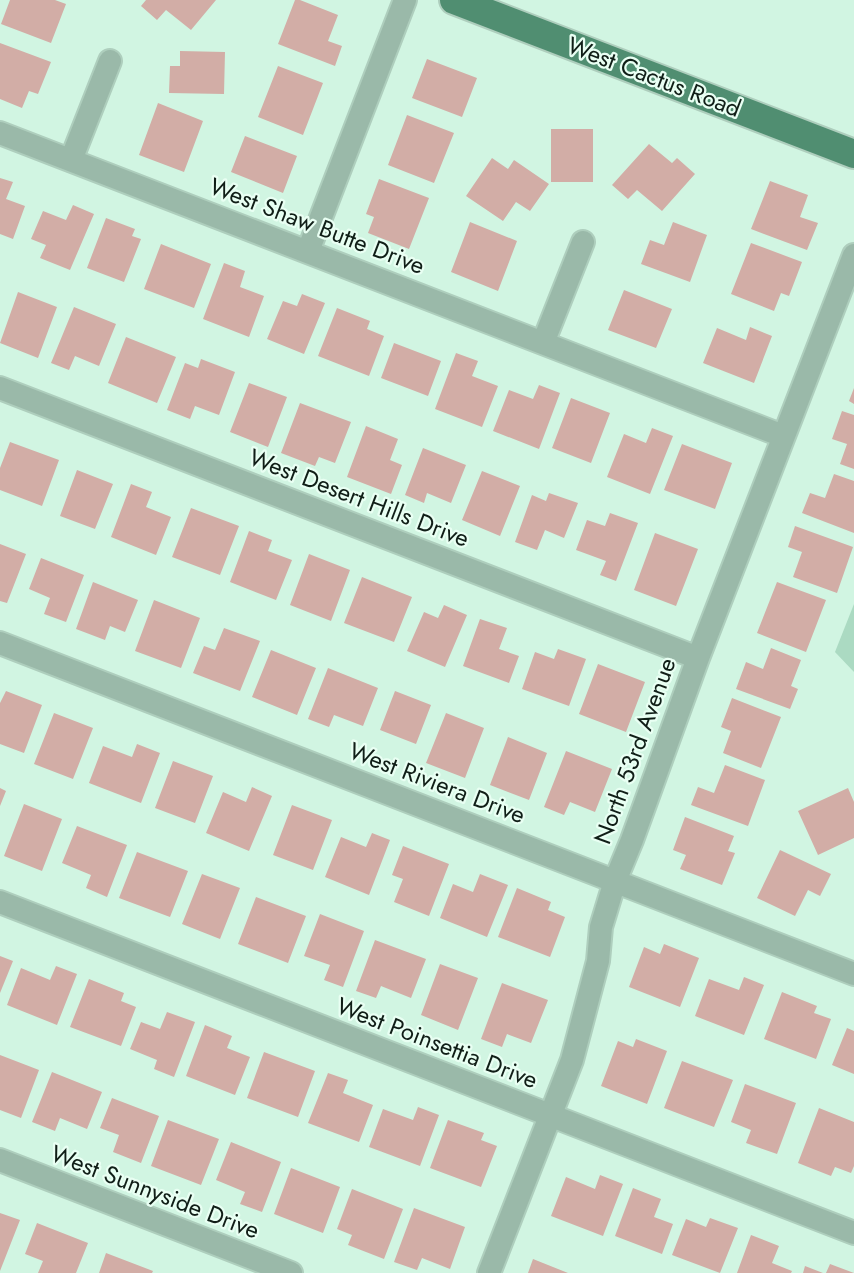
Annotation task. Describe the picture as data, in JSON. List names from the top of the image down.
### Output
{
  "streets": {
    "main road": ["West Cactus Road"],
    "street": [
      "West Shaw Butte Drive",
      "West Desert Hills Drive",
      "North 53rd Avenue",
      "West Riviera Drive",
      "West Poinsettia Drive",
      "West Sunnyside Drive"
    ]
  },
  "crossings": [
    ["West Shaw Butte Drive", "North 53rd Avenue"],
    ["West Desert Hills Drive", "North 53rd Avenue"],
    ["North 53rd Avenue", "West Riviera Drive"],
    ["North 53rd Avenue", "West Poinsettia Drive"]
  ]
}
